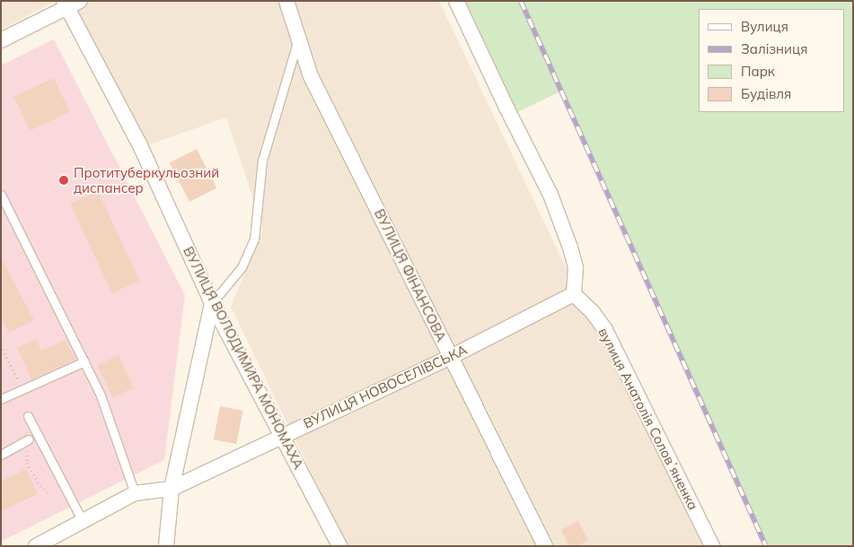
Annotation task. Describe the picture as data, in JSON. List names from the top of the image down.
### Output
{
  "streets": {
    "street": [
      "ВУЛИЦЯ ФІНАНСОВА",
      "ВУЛИЦЯ ВОЛОДИМИРА МОНОМАХА",
      "ВУЛИЦЯ НОВОСЕЛІВСЬКА",
      "вулиця Анатолія Соловʼяненка"
    ]
  },
  "crossings": [
    ["ВУЛИЦЯ ФІНАНСОВА", "ВУЛИЦЯ НОВОСЕЛІВСЬКА"],
    ["ВУЛИЦЯ ВОЛОДИМИРА МОНОМАХА", "ВУЛИЦЯ НОВОСЕЛІВСЬКА"],
    ["ВУЛИЦЯ НОВОСЕЛІВСЬКА", "вулиця Анатолія Соловʼяненка"]
  ],
  "places": ["Протитуберкульозний диспансер"],
  "legend": [
    "Вулиця",
    "Залізниця",
    "Парк",
    "Будівля"
  ]
}
